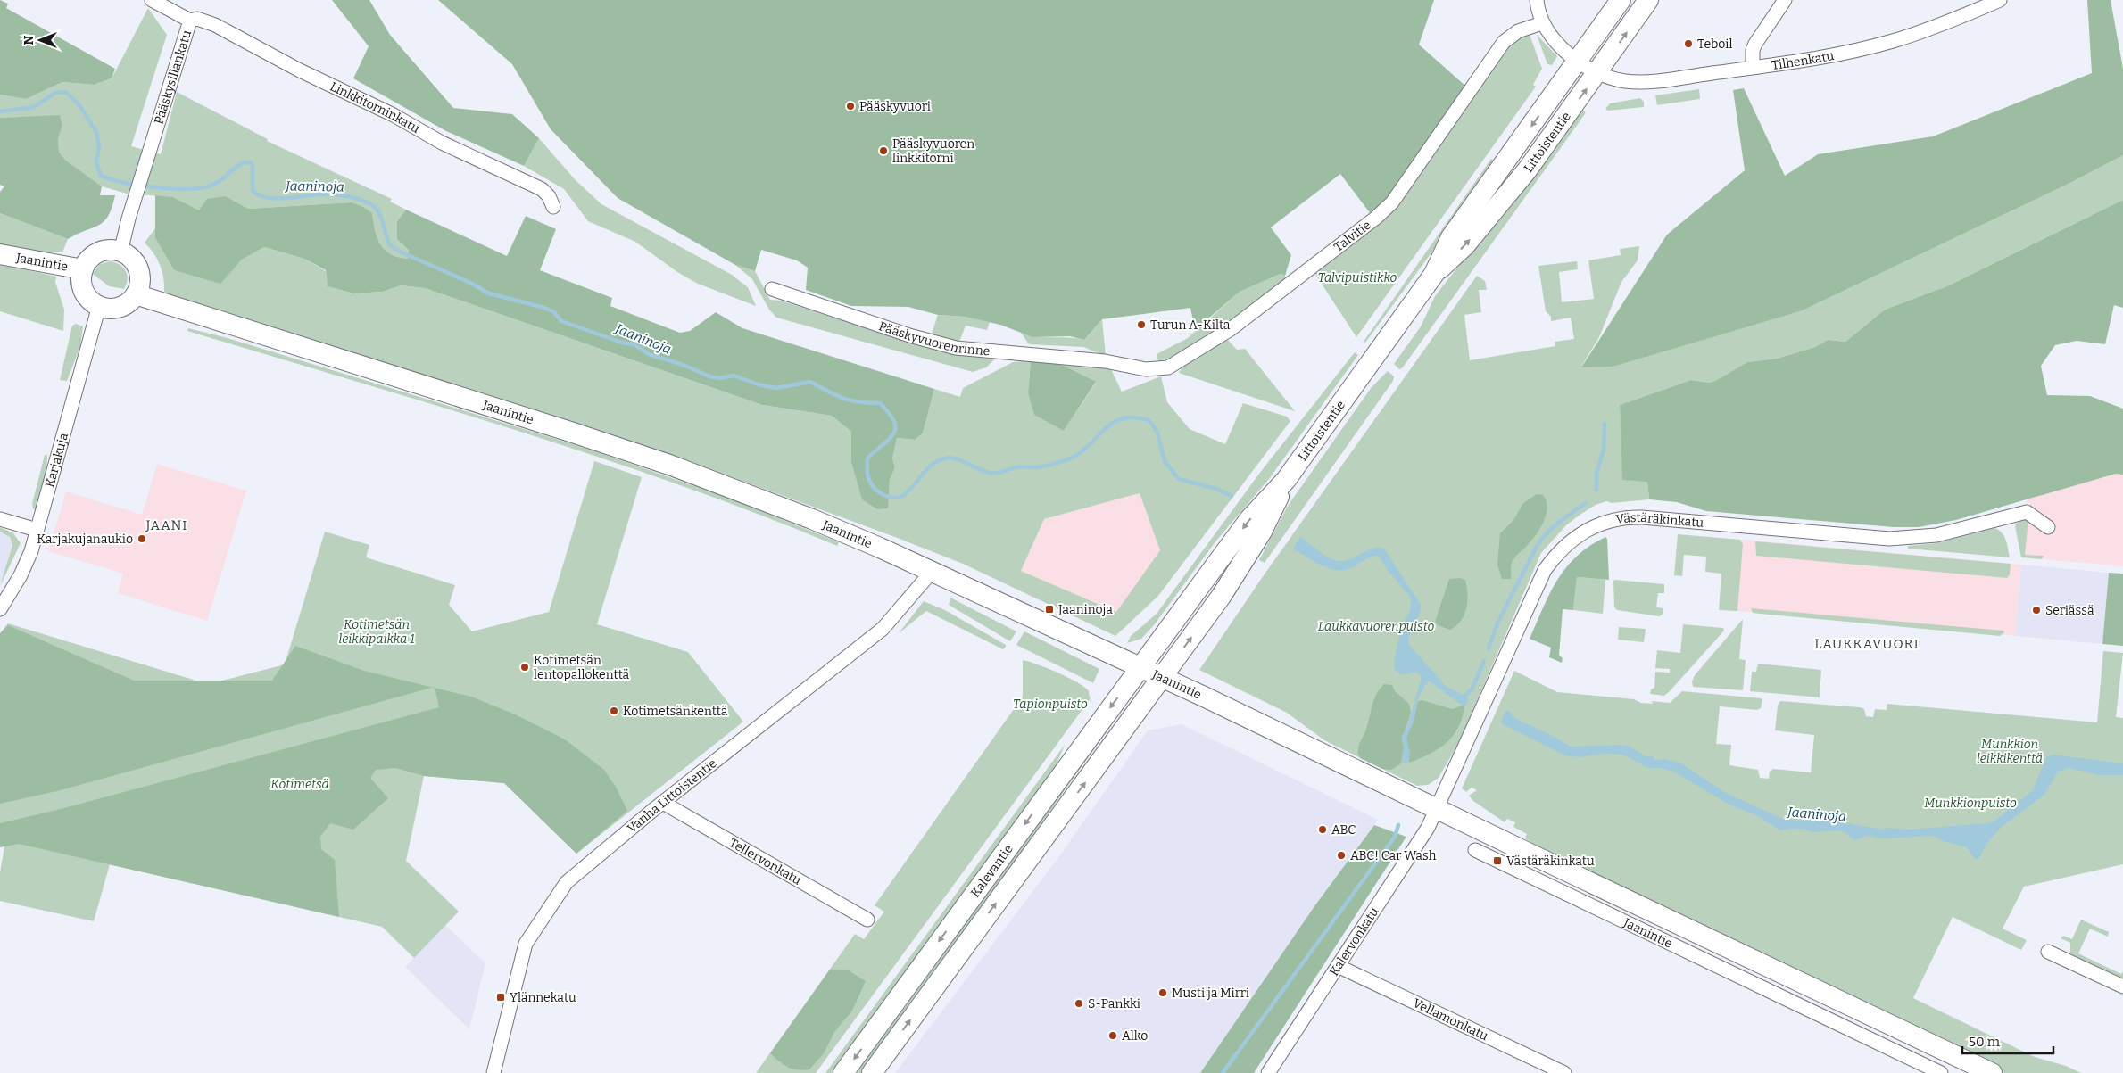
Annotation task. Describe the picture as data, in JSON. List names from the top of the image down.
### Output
{
  "streets": {
    "main road": ["Littoistentie", "Jaanintie", "Kalevantie"],
    "street": [
      "Tilhenkatu",
      "Pääskysillankatu",
      "Linkkitorninkatu",
      "Talvitie",
      "Pääskyvuorenrinne",
      "Karjakuja",
      "Västäräkinkatu",
      "Vanha Littoistentie",
      "Tellervonkatu",
      "Kalervonkatu",
      "Vellamonkatu"
    ]
  },
  "crossings": [
    ["Tilhenkatu", "Littoistentie"],
    ["Pääskysillankatu", "Linkkitorninkatu"],
    ["Pääskysillankatu", "Jaanintie"],
    ["Pääskysillankatu", "Karjakuja"],
    ["Littoistentie", "Jaanintie"],
    ["Littoistentie", "Kalevantie"],
    ["Talvitie", "Pääskyvuorenrinne"],
    ["Jaanintie", "Karjakuja"],
    ["Jaanintie", "Västäräkinkatu"],
    ["Jaanintie", "Vanha Littoistentie"],
    ["Jaanintie", "Kalevantie"],
    ["Jaanintie", "Kalervonkatu"],
    ["Västäräkinkatu", "Kalervonkatu"],
    ["Vanha Littoistentie", "Tellervonkatu"],
    ["Kalervonkatu", "Vellamonkatu"]
  ],
  "districts": ["JAANI", "LAUKKAVUORI"],
  "water": ["Jaaninoja"],
  "parks": [
    "Talvipuistikko",
    "Kotimetsän leikkipaikka 1",
    "Laukkavuorenpuisto",
    "Tapionpuisto",
    "Munkkion leikkikenttä",
    "Kotimetsä",
    "Munkkionpuisto"
  ],
  "places": {
    "other": [
      "Teboil",
      "Pääskyvuori",
      "Pääskyvuoren linkkitorni",
      "Turun A-Kilta",
      "Karjakujanaukio",
      "Seriässä",
      "Kotimetsän lentopallokenttä",
      "Kotimetsänkenttä",
      "ABC",
      "ABC! Car Wash",
      "Musti ja Mirri",
      "S-Pankki",
      "Alko"
    ],
    "transit": ["Jaaninoja", "Västäräkinkatu", "Ylännekatu"]
  },
  "scale_bar": "50 m",
  "north": "left"
}
